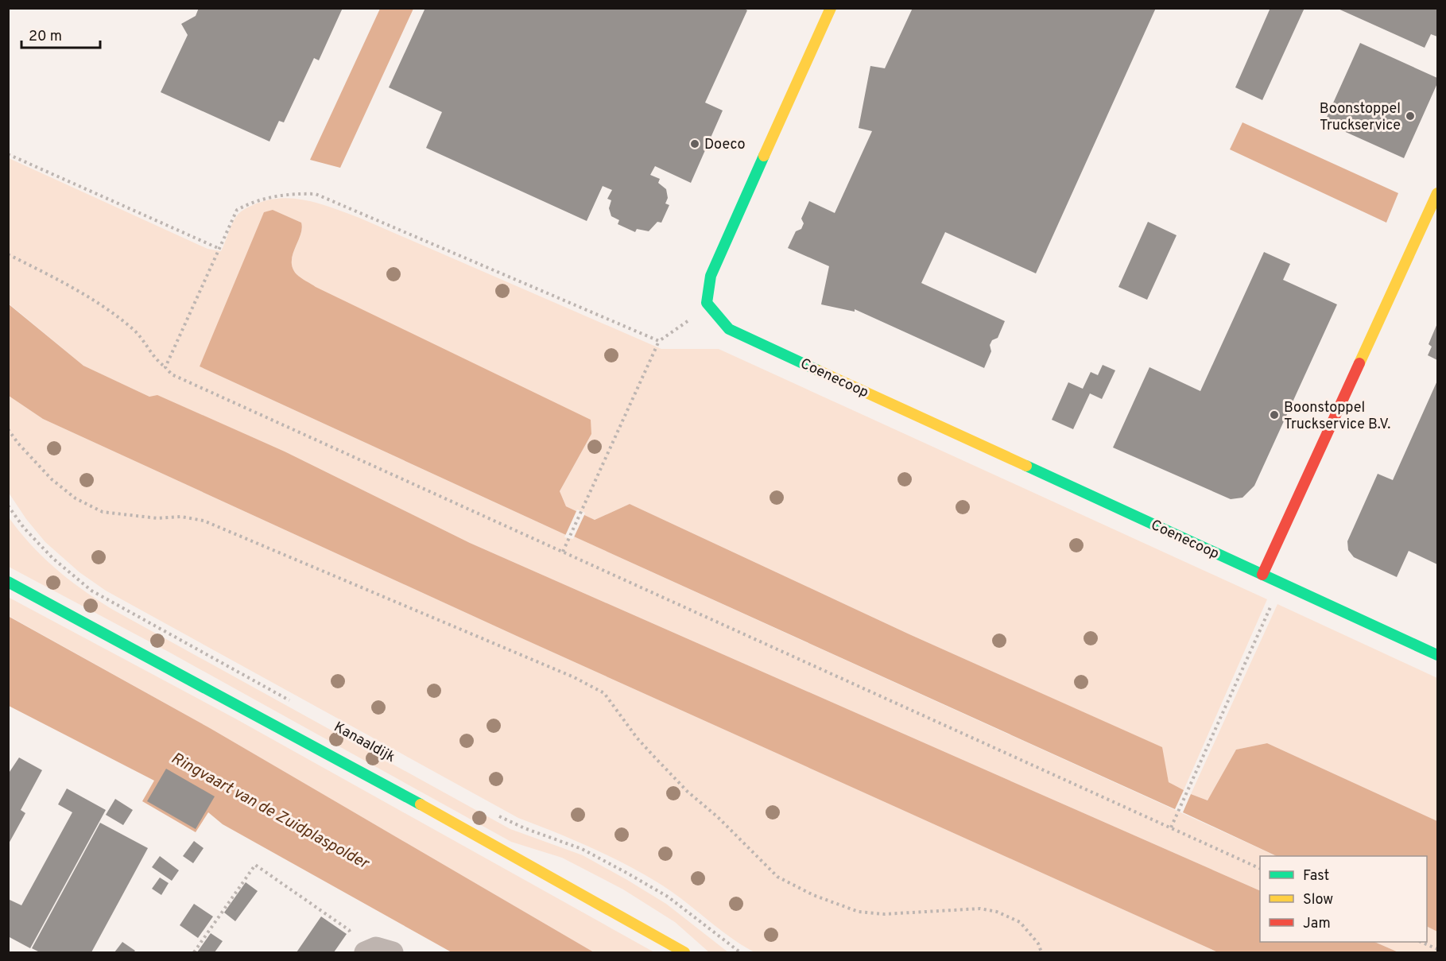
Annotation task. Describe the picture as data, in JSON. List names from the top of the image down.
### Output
{
  "streets": {
    "street": ["Coenecoop", "Kanaaldijk"]
  },
  "water": ["Ringvaart van de Zuidplaspolder"],
  "places": ["Boonstoppel Truckservice", "Doeco", "Boonstoppel Truckservice B.V."],
  "legend": ["Fast", "Slow", "Jam"],
  "scale_bar": "20 m"
}
